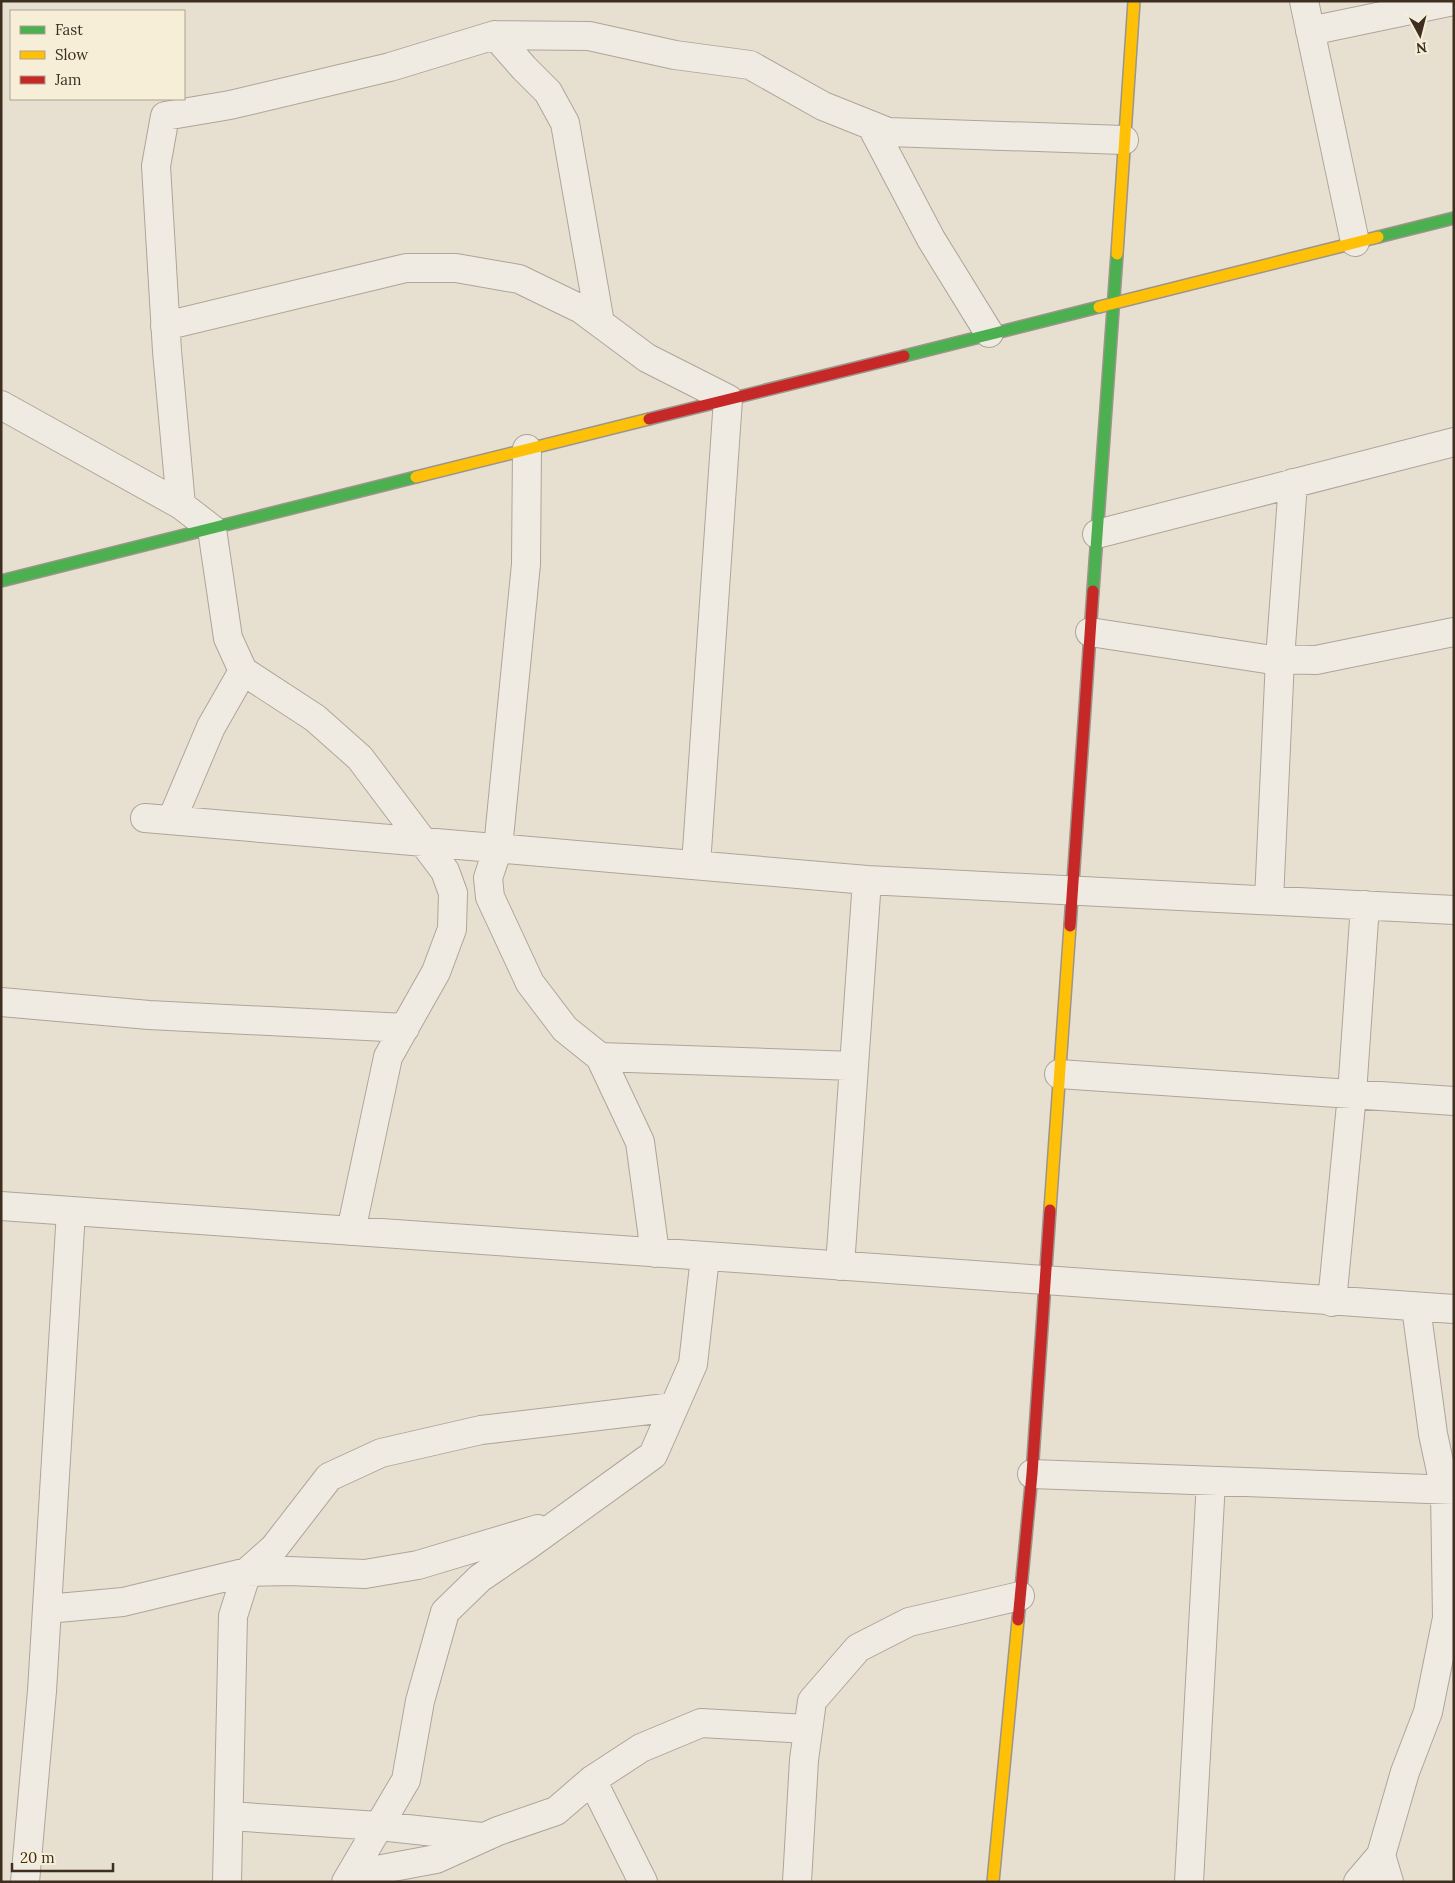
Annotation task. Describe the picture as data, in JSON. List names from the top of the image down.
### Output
{
  "legend": ["Fast", "Slow", "Jam"],
  "scale_bar": "20 m",
  "north": "bottom"
}
